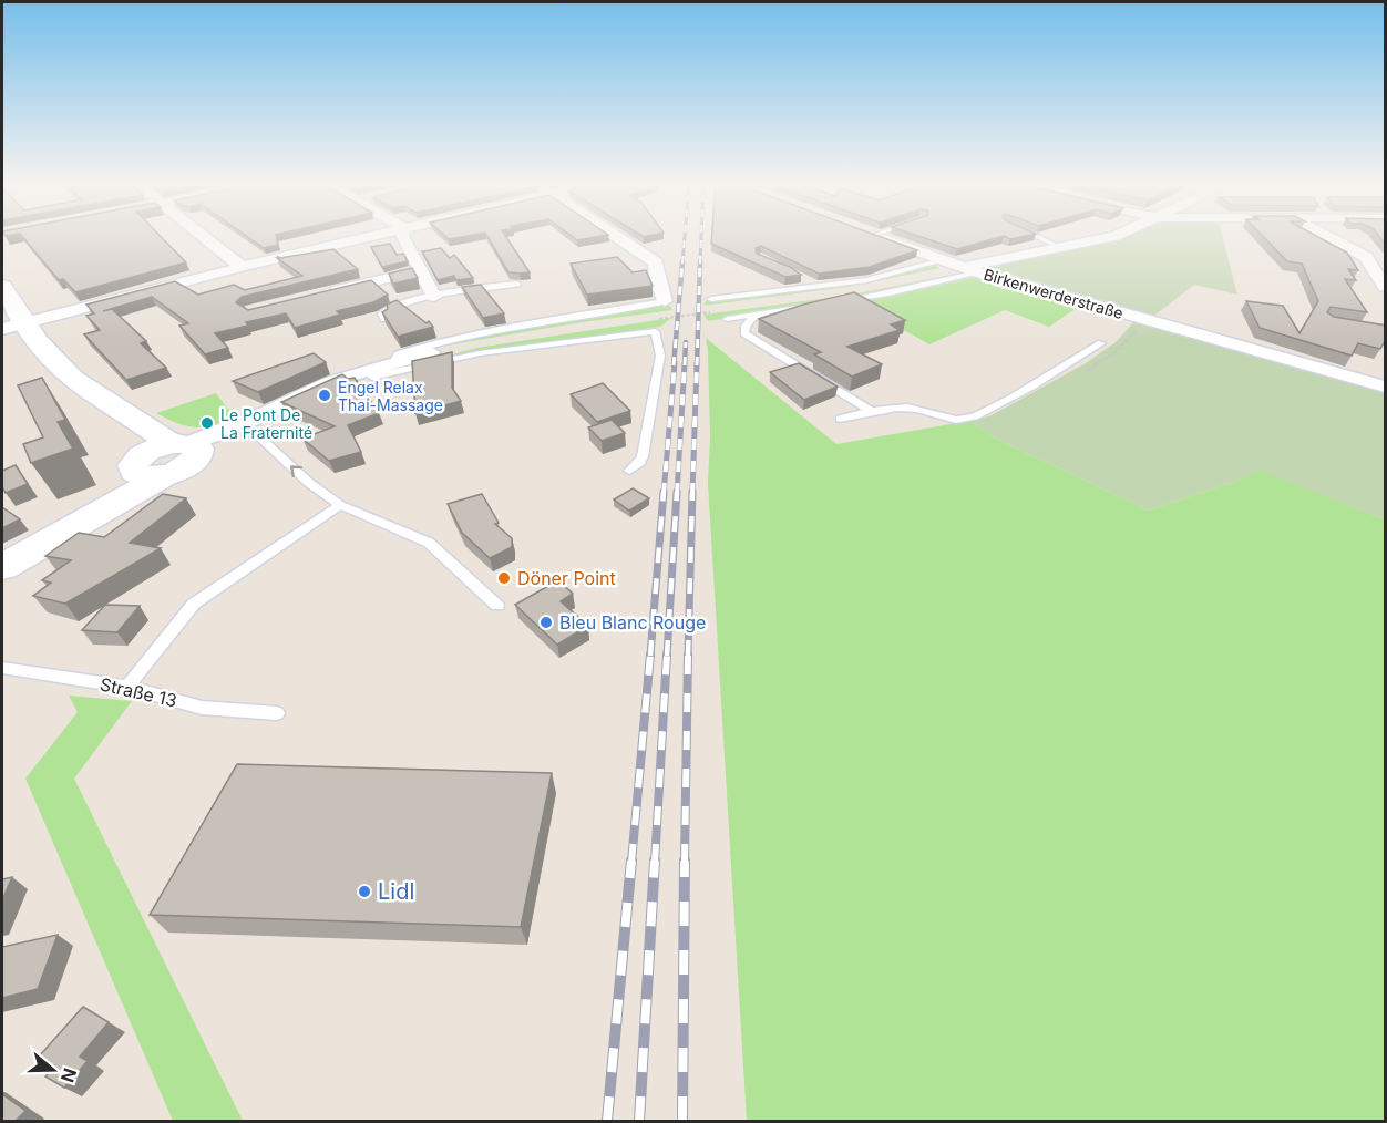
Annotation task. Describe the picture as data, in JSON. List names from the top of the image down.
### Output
{
  "streets": {
    "street": ["Birkenwerderstraße"],
    "lane": ["Straße 13"]
  },
  "places": [
    "Engel Relax Thai-Massage",
    "Le Pont De La Fraternité",
    "Döner Point",
    "Bleu Blanc Rouge",
    "Lidl"
  ],
  "north": "right"
}
